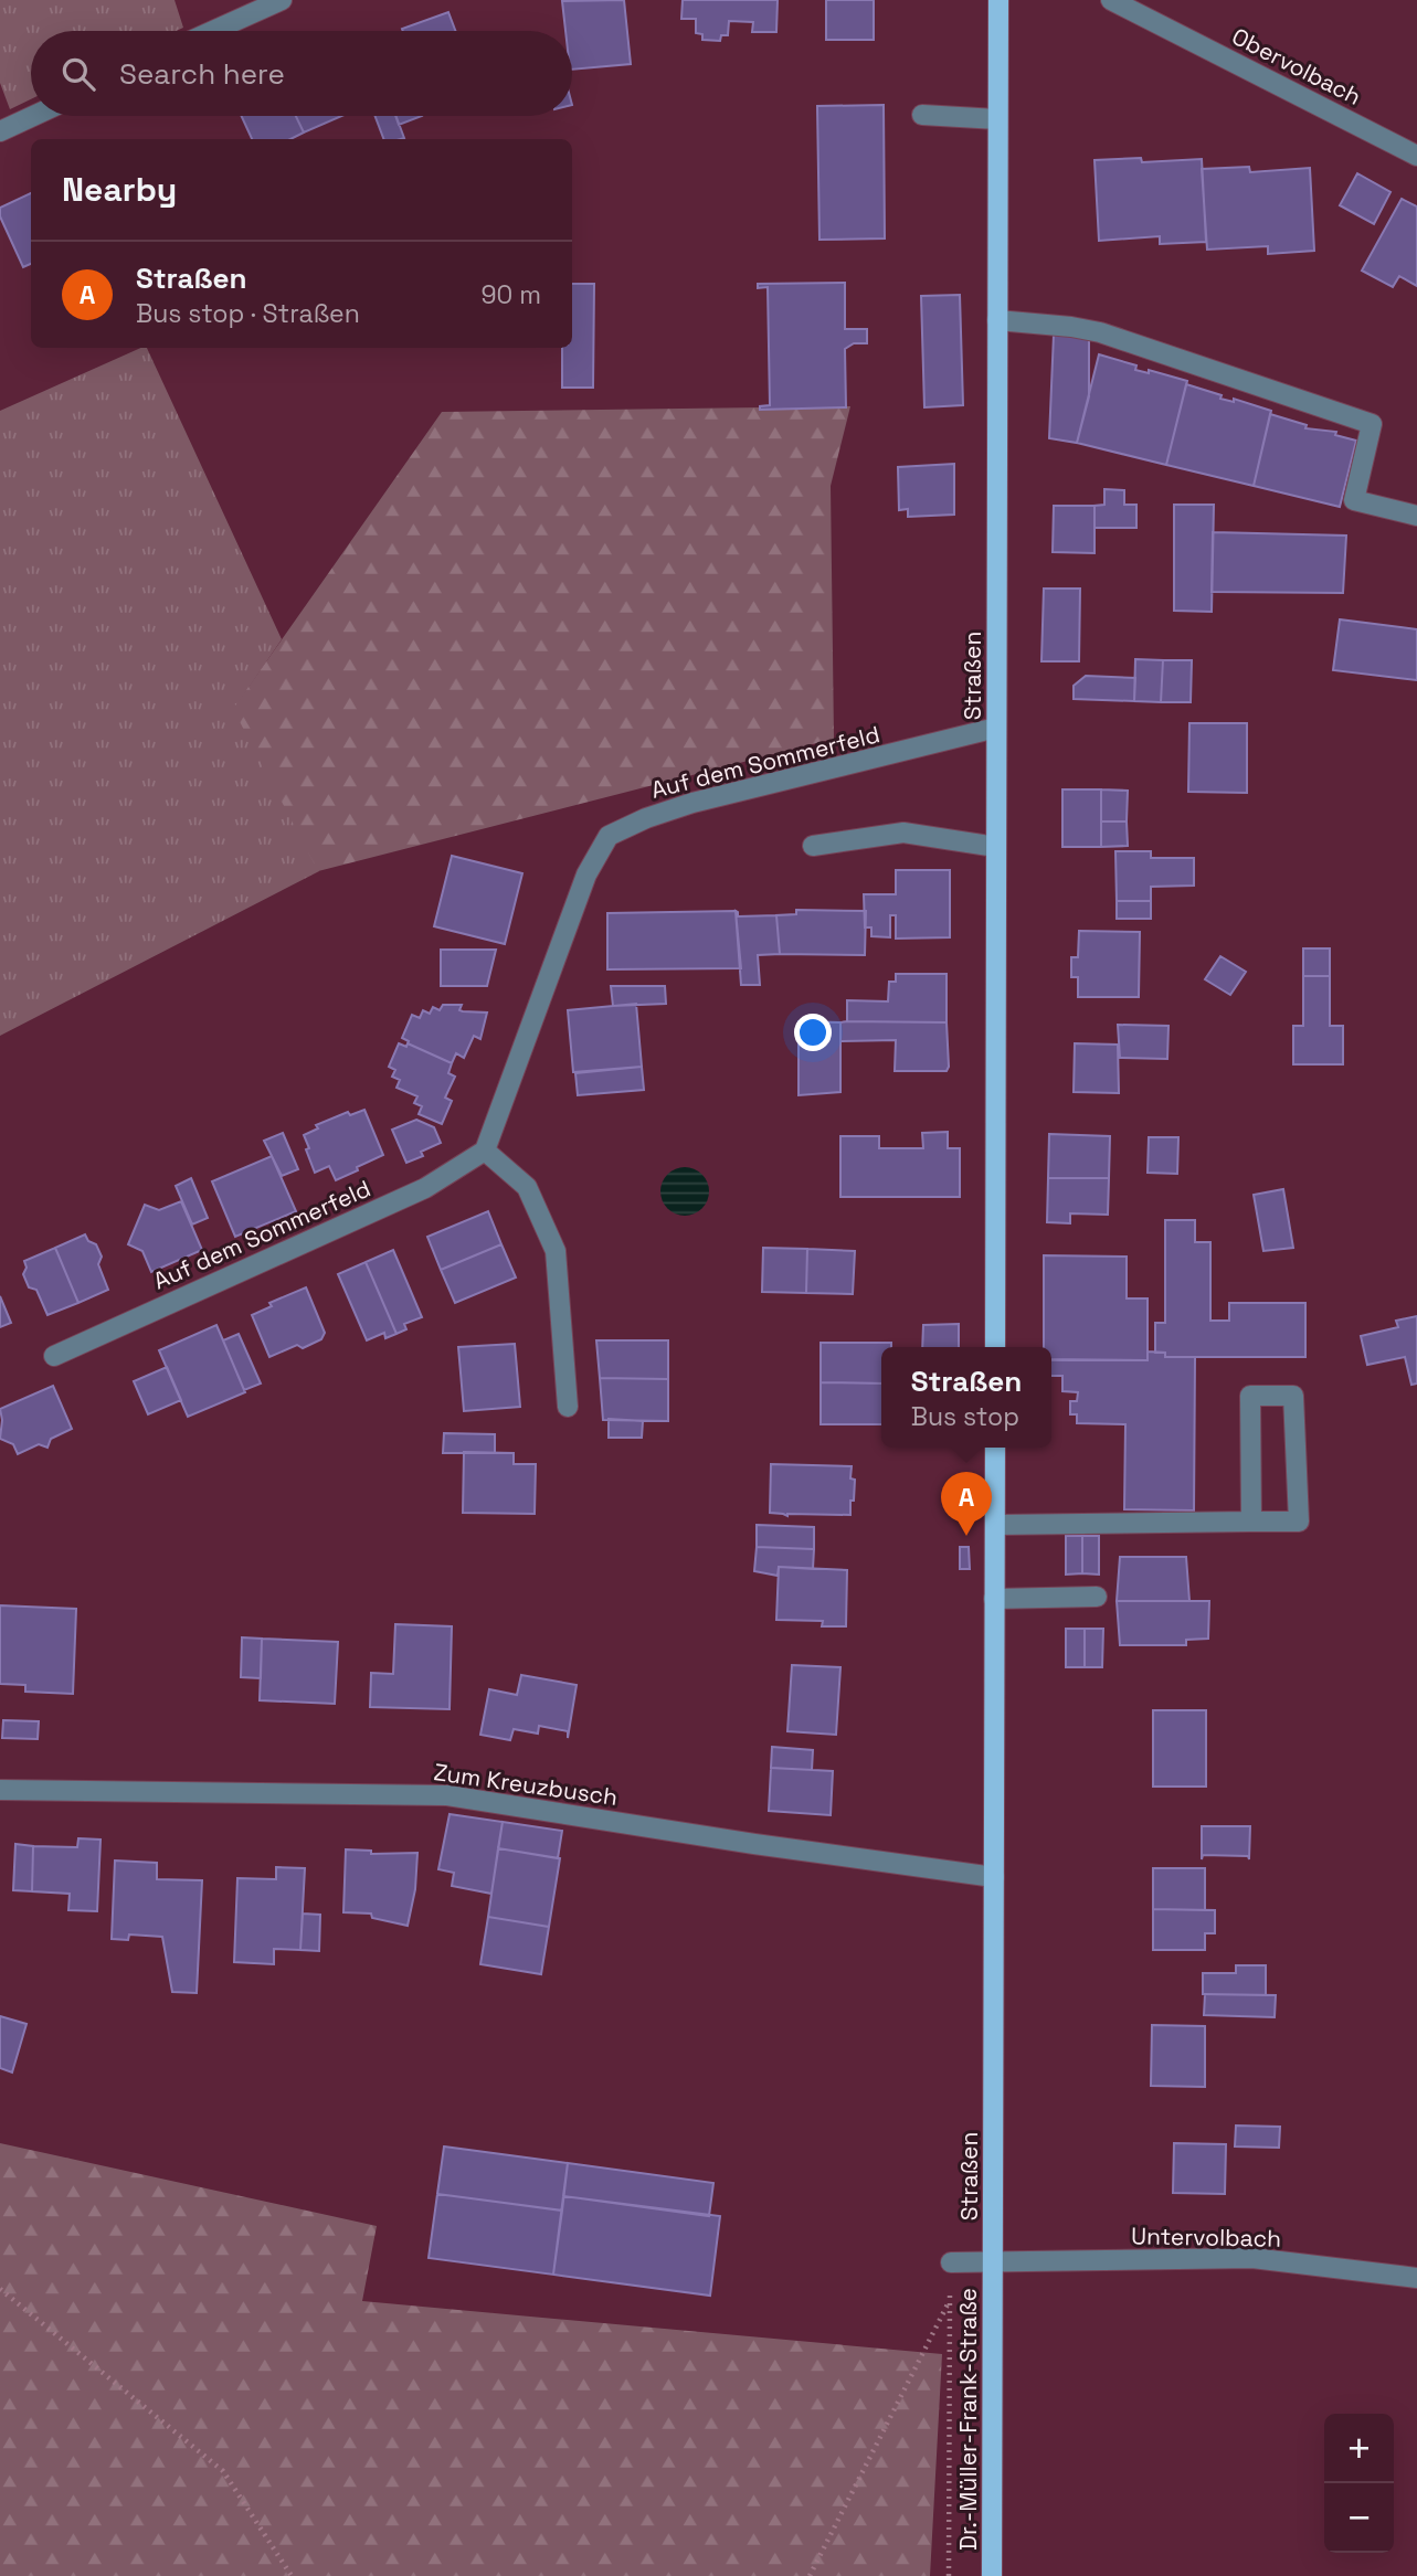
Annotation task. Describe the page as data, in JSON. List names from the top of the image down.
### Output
{
  "streets": {
    "main road": ["Straßen", "Dr.-Müller-Frank-Straße"],
    "street": [
      "Obervolbach",
      "Auf dem Sommerfeld",
      "Zum Kreuzbusch",
      "Untervolbach"
    ]
  },
  "crossings": [
    ["Straßen", "Auf dem Sommerfeld"],
    ["Straßen", "Zum Kreuzbusch"],
    ["Straßen", "Untervolbach"],
    ["Straßen", "Dr.-Müller-Frank-Straße"],
    ["Untervolbach", "Dr.-Müller-Frank-Straße"]
  ],
  "page": {
    "search": "Search here",
    "heading": "Nearby",
    "list": [
      {
        "mark": "A",
        "name": "Straßen",
        "note": "Bus stop · Straßen",
        "value": "90 m"
      }
    ],
    "popup": ["Straßen", "Bus stop"],
    "pins": "A",
    "map_buttons": ["+", "−"]
  }
}
